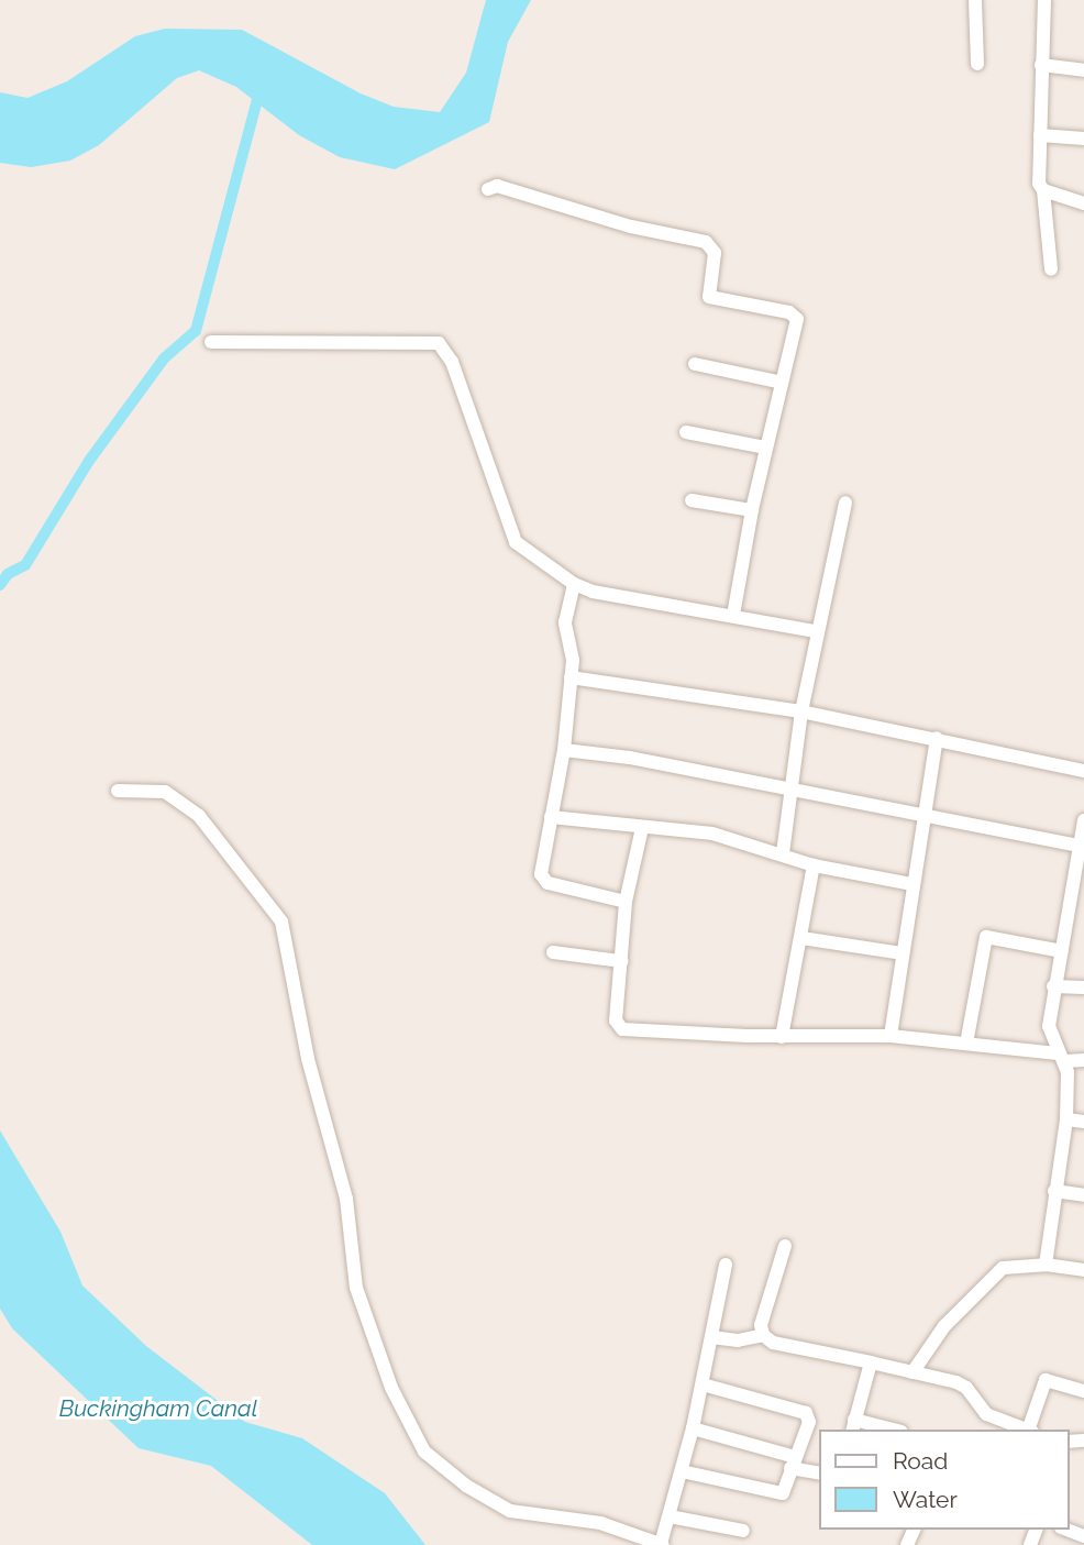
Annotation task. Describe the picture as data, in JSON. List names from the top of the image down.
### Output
{
  "water": ["Buckingham Canal"],
  "legend": ["Road", "Water"]
}
